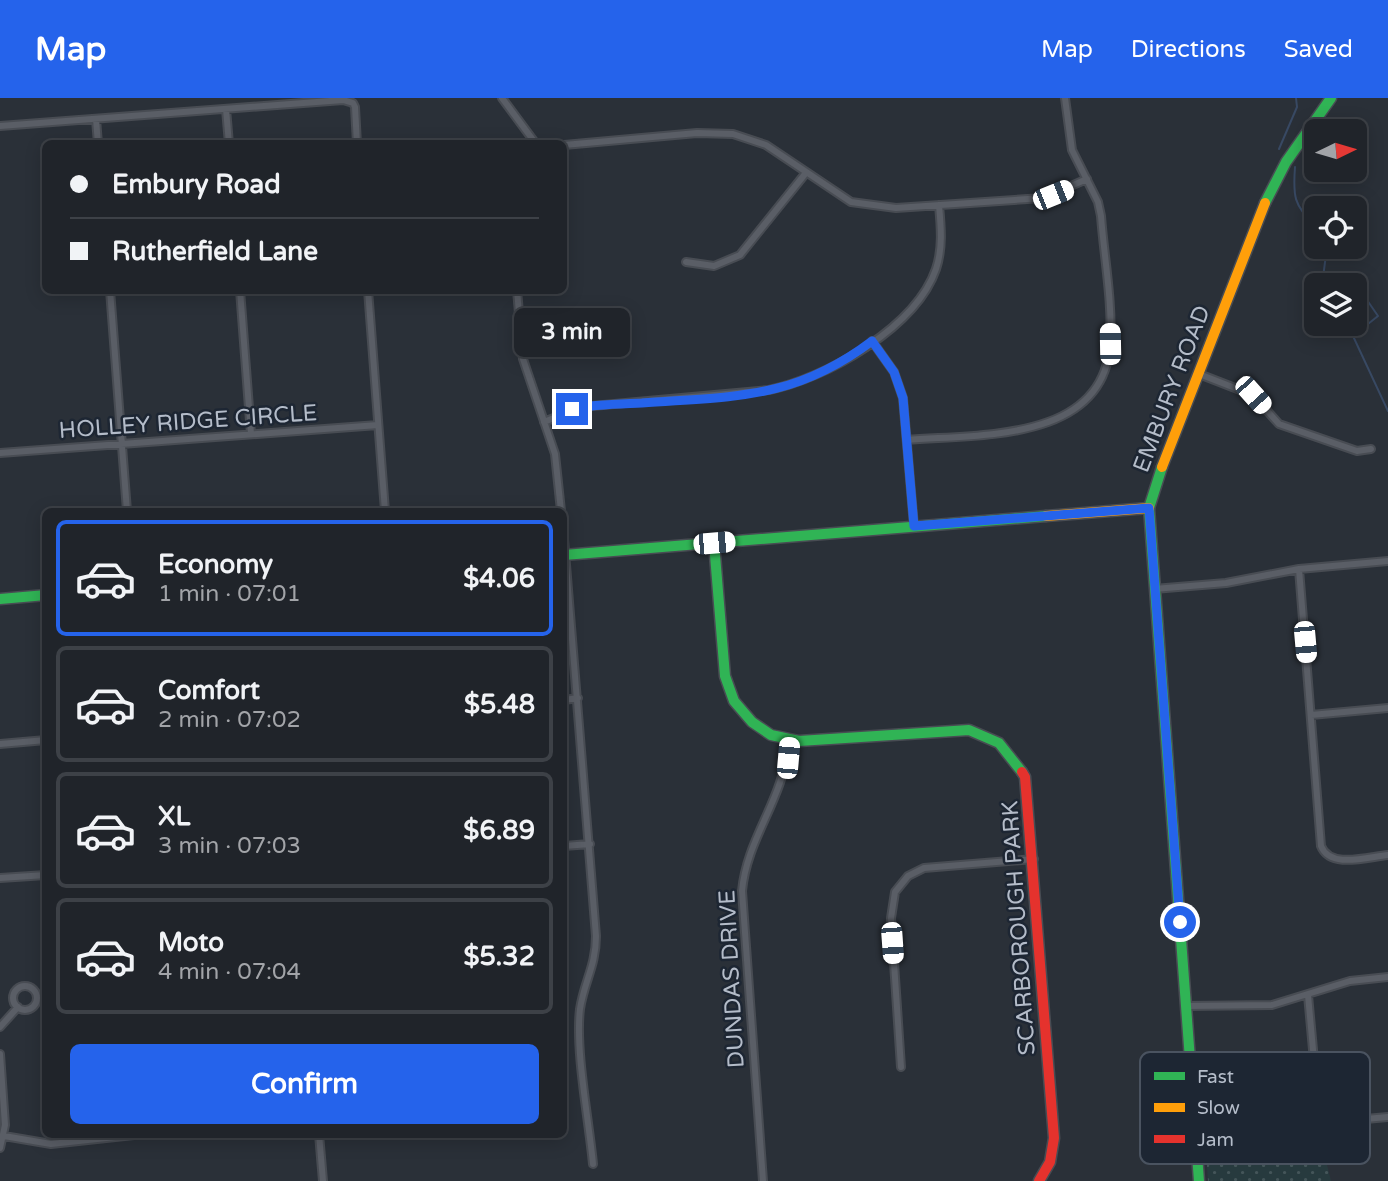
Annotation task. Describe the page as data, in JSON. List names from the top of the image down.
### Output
{
  "streets": {
    "street": [
      "EMBURY ROAD",
      "HOLLEY RIDGE CIRCLE",
      "SCARBOROUGH PARK",
      "DUNDAS DRIVE"
    ]
  },
  "crossings": [
    ["SCARBOROUGH PARK", "DUNDAS DRIVE"]
  ],
  "legend": ["Fast", "Slow", "Jam"],
  "north": "right",
  "page": {
    "header": "Map",
    "nav": ["Map", "Directions", "Saved"],
    "banner": ["Embury Road", "Rutherfield Lane"],
    "bubble": "3 min",
    "list": [
      {
        "name": "Economy",
        "note": "1 min · 07:01",
        "value": "$4.06"
      },
      {
        "name": "Comfort",
        "note": "2 min · 07:02",
        "value": "$5.48"
      },
      {
        "name": "XL",
        "note": "3 min · 07:03",
        "value": "$6.89"
      },
      {
        "name": "Moto",
        "note": "4 min · 07:04",
        "value": "$5.32"
      }
    ],
    "buttons": "Confirm"
  }
}
